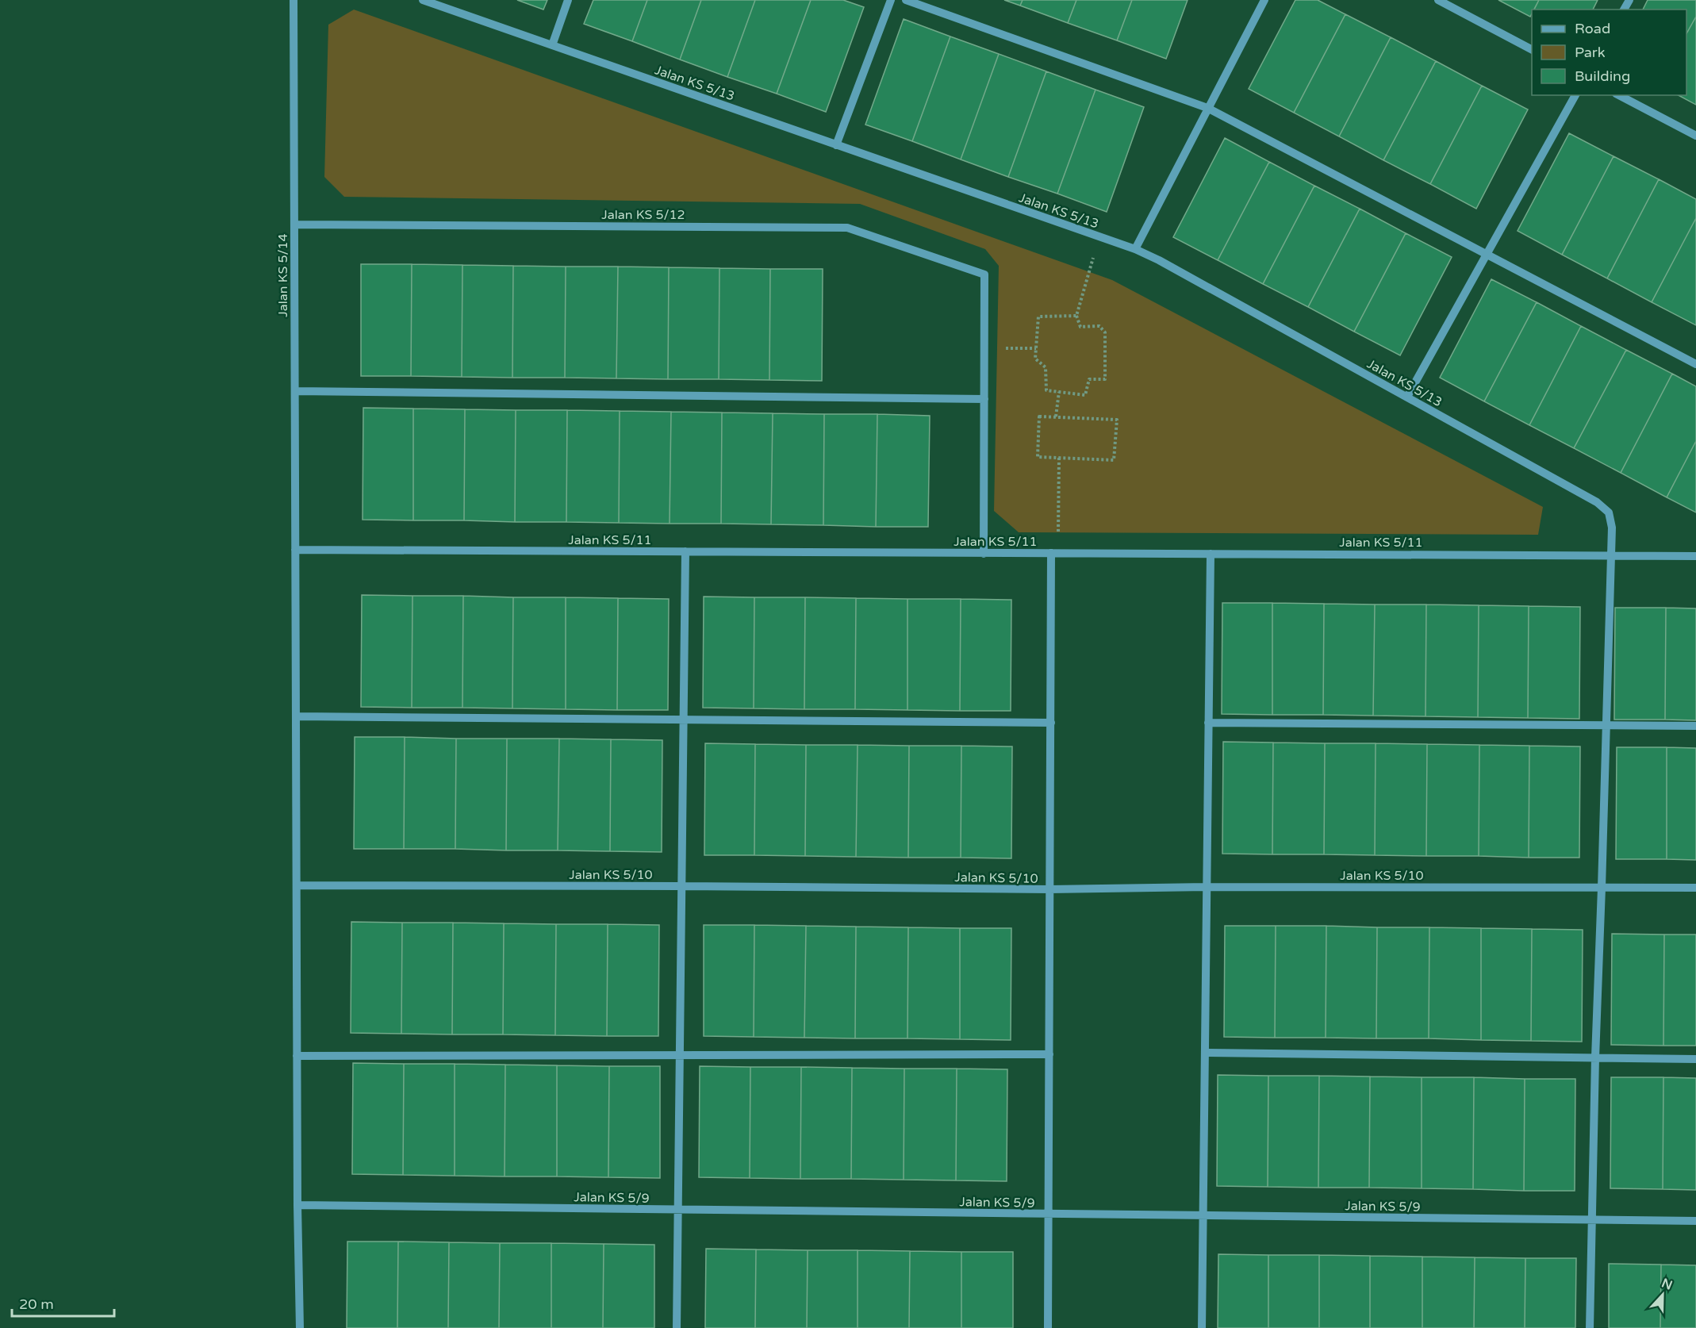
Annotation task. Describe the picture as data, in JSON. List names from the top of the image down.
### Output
{
  "streets": {
    "street": [
      "Jalan KS 5/13",
      "Jalan KS 5/12",
      "Jalan KS 5/14",
      "Jalan KS 5/11",
      "Jalan KS 5/10",
      "Jalan KS 5/9"
    ]
  },
  "crossings": [
    ["Jalan KS 5/13", "Jalan KS 5/11"],
    ["Jalan KS 5/13", "Jalan KS 5/10"],
    ["Jalan KS 5/13", "Jalan KS 5/9"],
    ["Jalan KS 5/12", "Jalan KS 5/14"],
    ["Jalan KS 5/14", "Jalan KS 5/11"],
    ["Jalan KS 5/14", "Jalan KS 5/10"],
    ["Jalan KS 5/14", "Jalan KS 5/9"]
  ],
  "legend": ["Road", "Park", "Building"],
  "scale_bar": "20 m",
  "north": "top"
}
